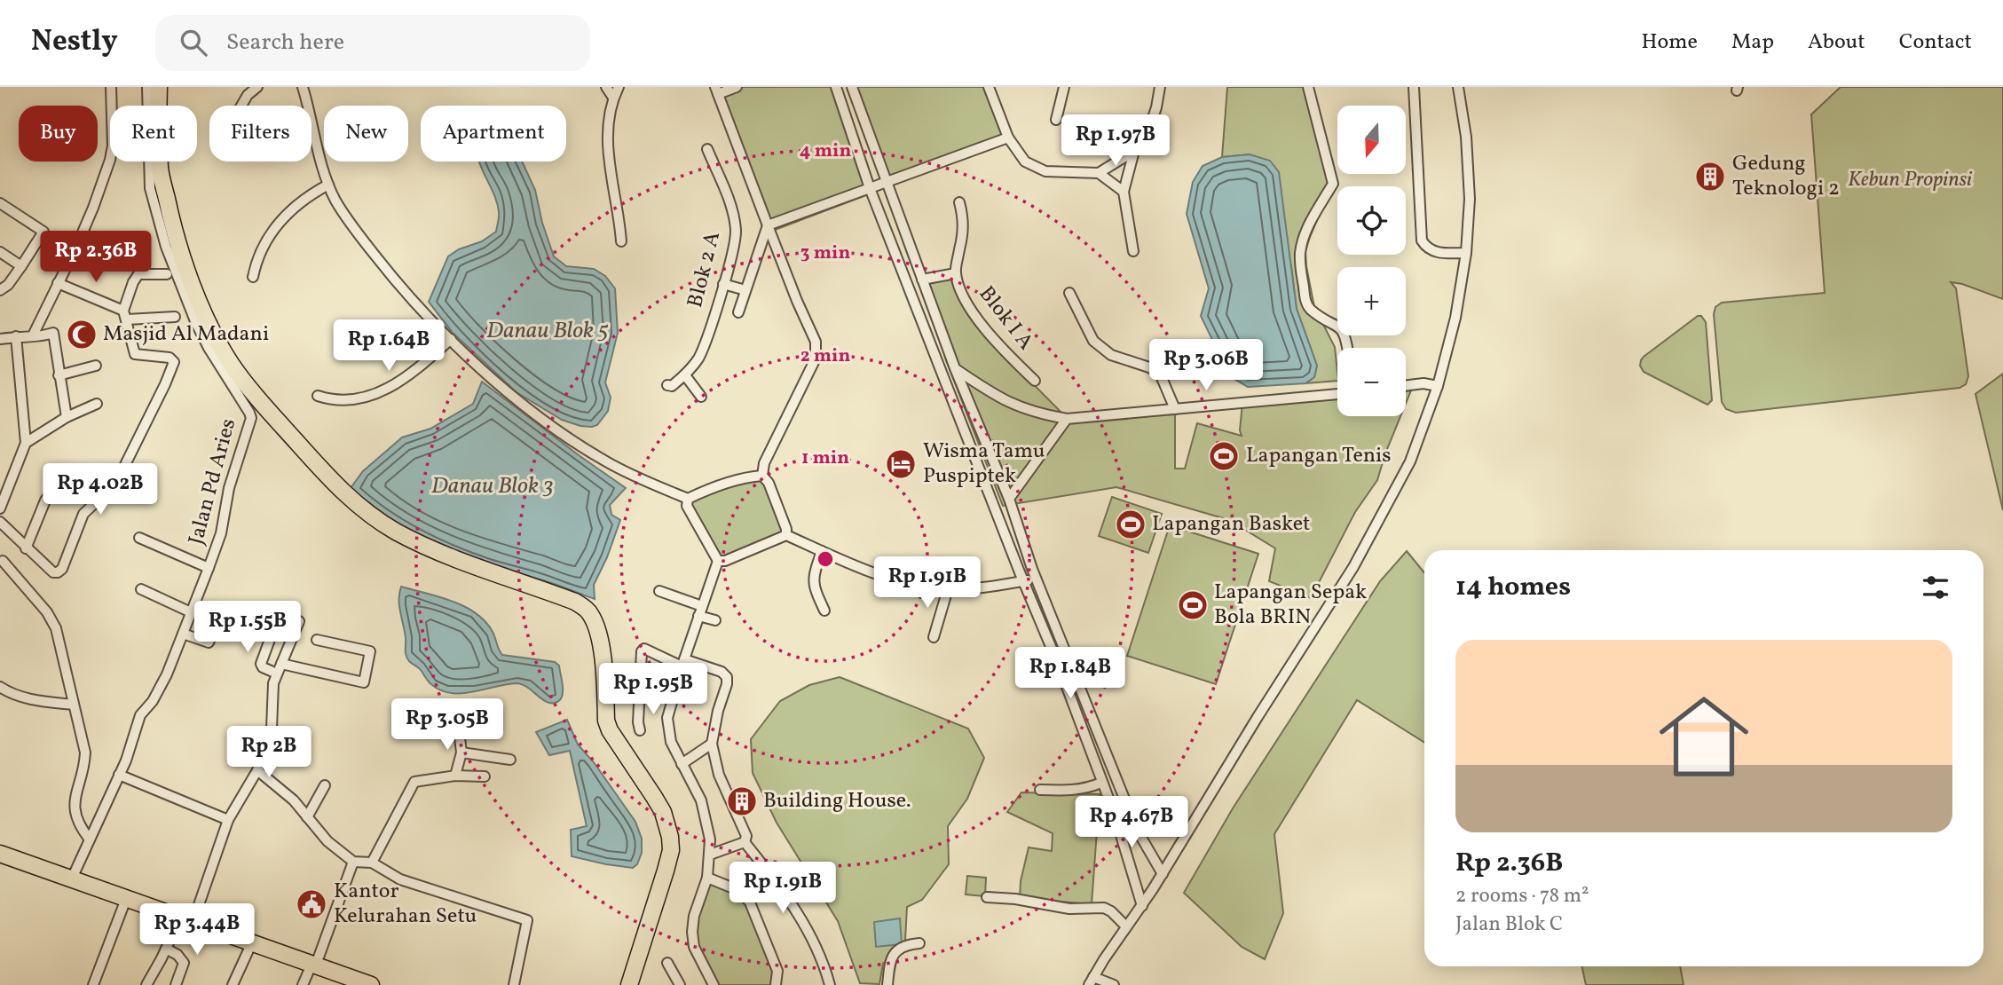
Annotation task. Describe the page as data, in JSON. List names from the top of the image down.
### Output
{
  "streets": {
    "street": ["Blok 2 A", "Blok I A", "Jalan Pd Aries"]
  },
  "water": ["Danau Blok 5", "Danau Blok 3"],
  "parks": ["Kebun Propinsi"],
  "places": {
    "building": ["Gedung Teknologi 2", "Building House."],
    "mosque": ["Masjid Al Madani"],
    "sports": ["Lapangan Tenis", "Lapangan Basket", "Lapangan Sepak Bola BRIN"],
    "hotel": ["Wisma Tamu Puspiptek"],
    "public building": ["Kantor Kelurahan Setu"]
  },
  "north": "bottom",
  "page": {
    "header": "Nestly",
    "search": "Search here",
    "nav": [
      "Home",
      "Map",
      "About",
      "Contact"
    ],
    "map_buttons": ["+", "−"],
    "chip": [
      "Buy",
      "Rent",
      "Filters",
      "New",
      "Apartment"
    ],
    "price": [
      "Rp 1.97B",
      "Rp 2.36B",
      "Rp 1.64B",
      "Rp 3.06B",
      "Rp 4.02B",
      "Rp 1.91B",
      "Rp 1.55B",
      "Rp 1.84B",
      "Rp 1.95B",
      "Rp 3.05B",
      "Rp 2B",
      "Rp 4.67B",
      "Rp 1.91B",
      "Rp 3.44B"
    ],
    "heading": "14 homes",
    "list": [
      {
        "name": "Rp 2.36B",
        "note": "2 rooms · 78 m² · Jalan Blok C"
      }
    ]
  },
  "rings": [
    "4 min",
    "3 min",
    "2 min",
    "1 min"
  ]
}
